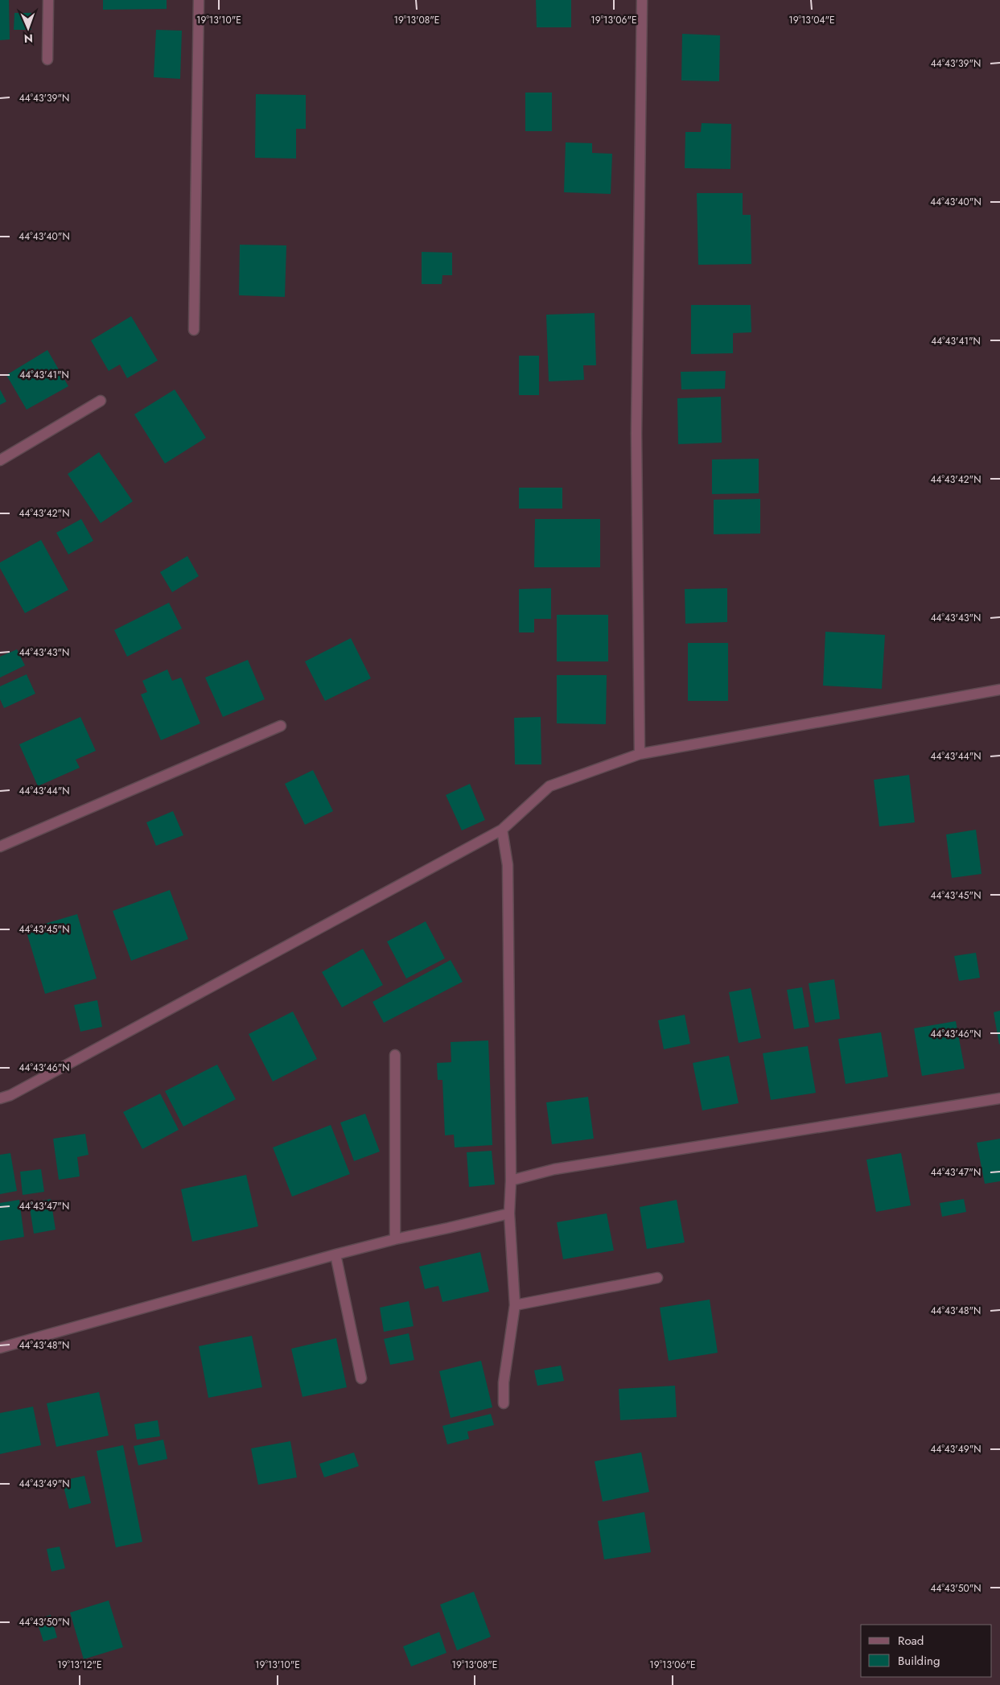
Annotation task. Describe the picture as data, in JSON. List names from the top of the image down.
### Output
{
  "legend": ["Road", "Building"],
  "north": "bottom",
  "coordinates": [
    "19°13'10\"E",
    "19°13'08\"E",
    "19°13'06\"E",
    "19°13'04\"E",
    "44°43'39\"N",
    "44°43'40\"N",
    "44°43'41\"N",
    "44°43'42\"N",
    "44°43'43\"N",
    "44°43'44\"N",
    "44°43'45\"N",
    "44°43'46\"N",
    "44°43'47\"N",
    "44°43'48\"N",
    "44°43'49\"N",
    "44°43'50\"N",
    "19°13'12\"E"
  ]
}
